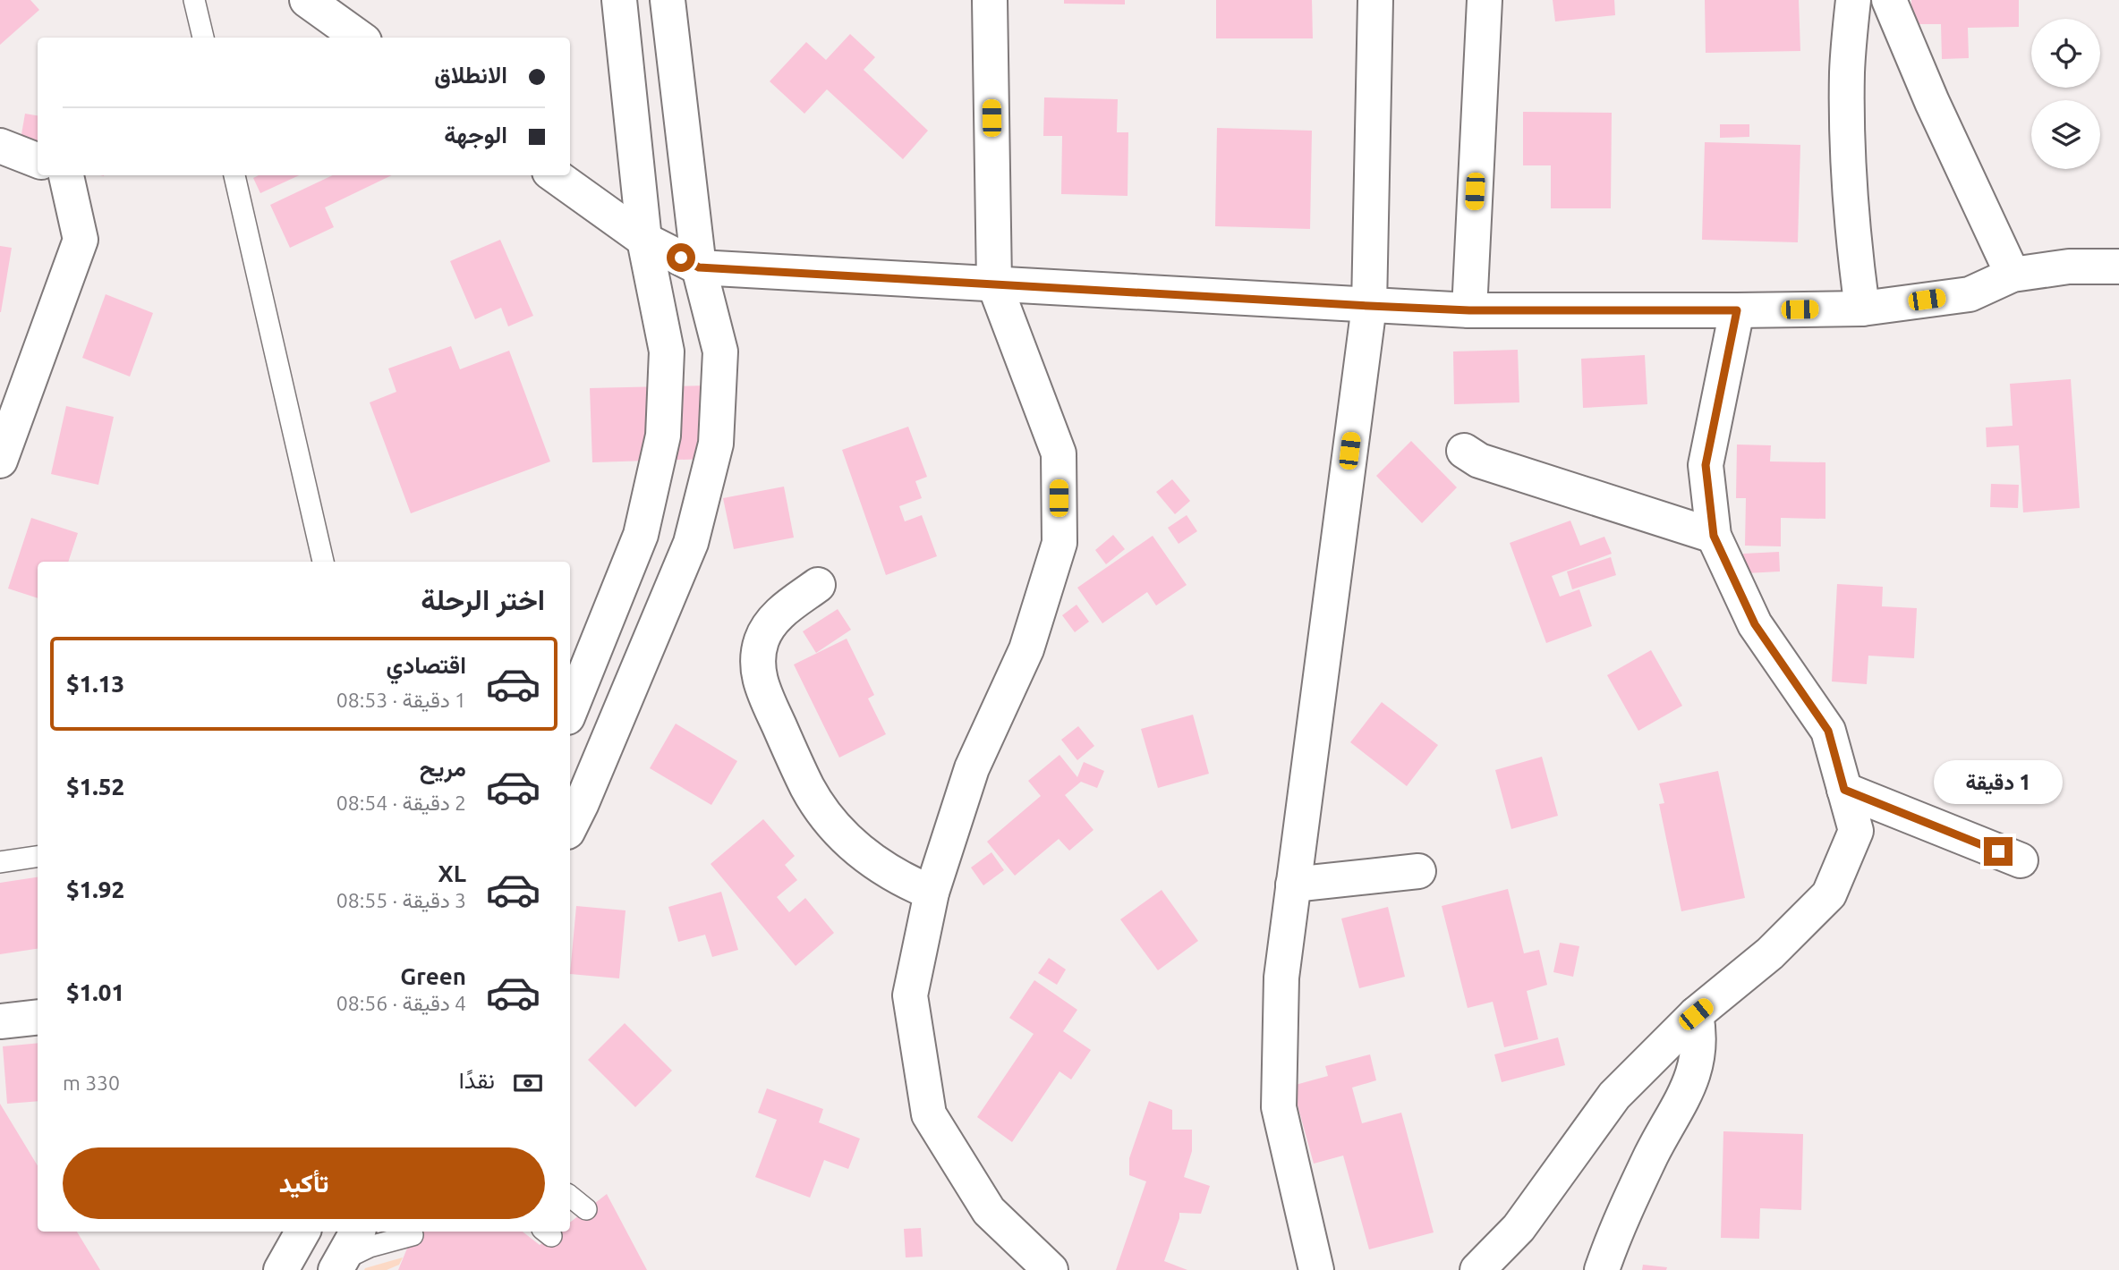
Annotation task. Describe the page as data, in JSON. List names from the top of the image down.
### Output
{
  "page": {
    "banner": ["الانطلاق", "الوجهة"],
    "heading": "اختر الرحلة",
    "list": [
      {
        "name": "اقتصادي",
        "note": "1 دقيقة · 08:53",
        "value": "$1.13"
      },
      {
        "name": "مريح",
        "note": "2 دقيقة · 08:54",
        "value": "$1.52"
      },
      {
        "name": "XL",
        "note": "3 دقيقة · 08:55",
        "value": "$1.92"
      },
      {
        "name": "Green",
        "note": "4 دقيقة · 08:56",
        "value": "$1.01"
      }
    ],
    "bubble": "1 دقيقة",
    "pay": ["نقدًا", "330 m"],
    "buttons": "تأكيد"
  }
}
